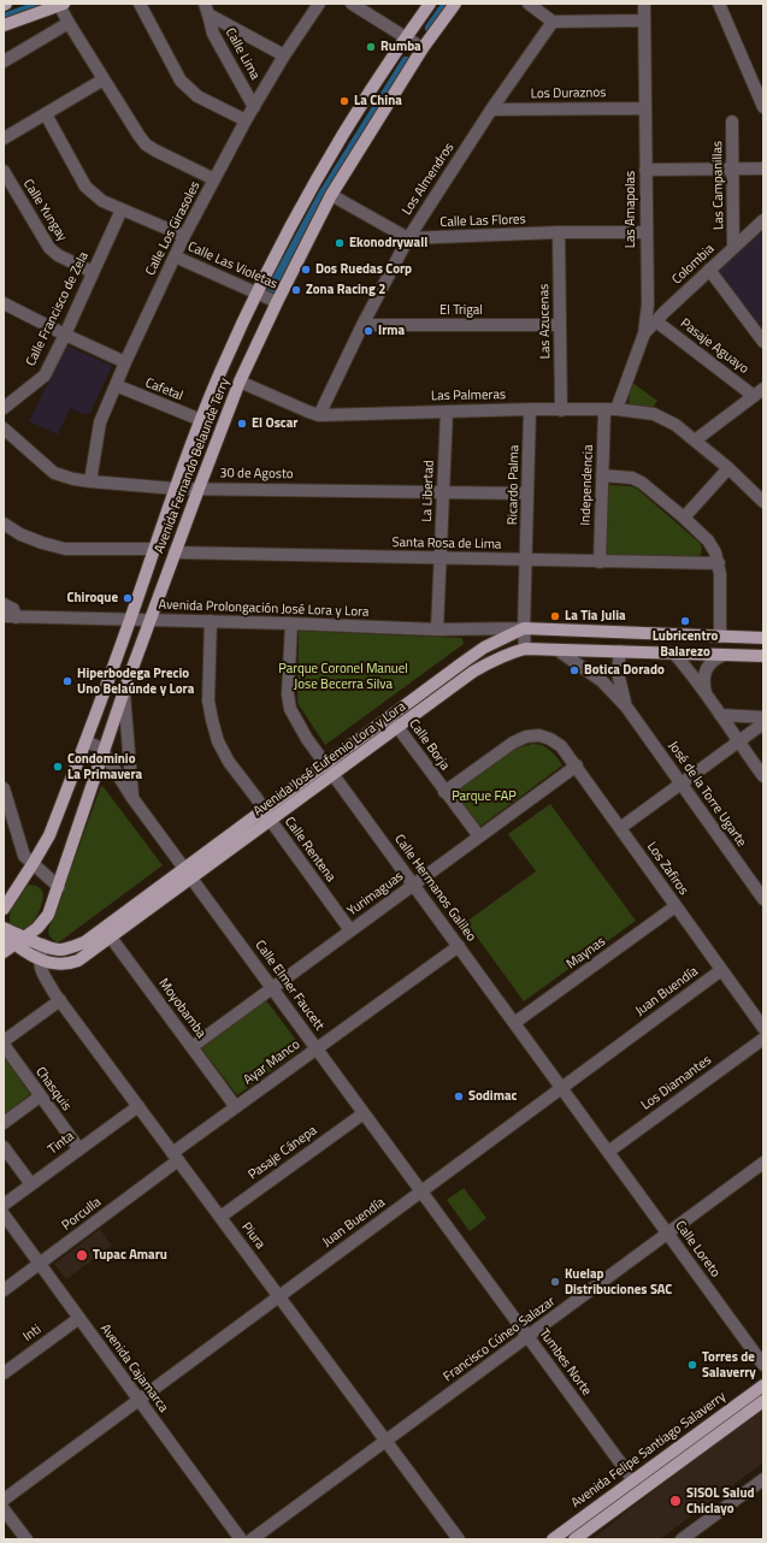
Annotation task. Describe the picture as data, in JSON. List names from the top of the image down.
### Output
{
  "streets": {
    "main road": ["Avenida Fernando Belaunde Terry", "Avenida José Eufemio Lora y Lora", "Avenida Felipe Santiago Salaverry"],
    "street": [
      "Calle Lima",
      "Los Duraznos",
      "Los Almendros",
      "Las Campanillas",
      "Las Amapolas",
      "Calle Yungay",
      "Calle Las Flores",
      "Calle Los Girasoles",
      "Colombia",
      "Calle Las Violetas",
      "Calle Francisco de Zela",
      "El Trigal",
      "Las Azucenas",
      "Pasaje Aguayo",
      "Cafetal",
      "Las Palmeras",
      "30 de Agosto",
      "Ricardo Palma",
      "Independencia",
      "La Libertad",
      "Santa Rosa de Lima",
      "Avenida Prolongación José Lora y Lora",
      "Calle Borja",
      "José de la Torre Ugarte",
      "Calle Rentena",
      "Los Zafiros",
      "Calle Hermanos Galileo",
      "Yurimaguas",
      "Maynas",
      "Calle Elmer Faucett",
      "Juan Buendía",
      "Moyobamba",
      "Ayar Manco",
      "Los Diamantes",
      "Chasquis",
      "Tinta",
      "Pasaje Cánepa",
      "Porculla",
      "Piura",
      "Calle Loreto",
      "Inti",
      "Francisco Cúneo Salazar",
      "Tumbes Norte",
      "Avenida Cajamarca"
    ]
  },
  "crossings": [
    ["Calle Lima", "Calle Los Girasoles"],
    ["Los Duraznos", "Los Almendros"],
    ["Los Duraznos", "Las Amapolas"],
    ["Los Almendros", "Calle Las Flores"],
    ["Los Almendros", "El Trigal"],
    ["Los Almendros", "Las Palmeras"],
    ["Las Campanillas", "Colombia"],
    ["Las Amapolas", "Calle Las Flores"],
    ["Las Amapolas", "Colombia"],
    ["Las Amapolas", "Las Palmeras"],
    ["Calle Yungay", "Calle Francisco de Zela"],
    ["Calle Las Flores", "Las Azucenas"],
    ["Calle Los Girasoles", "Calle Las Violetas"],
    ["Calle Los Girasoles", "Cafetal"],
    ["Calle Los Girasoles", "30 de Agosto"],
    ["Colombia", "Pasaje Aguayo"],
    ["Calle Las Violetas", "Avenida Fernando Belaunde Terry"],
    ["El Trigal", "Las Azucenas"],
    ["Las Azucenas", "Las Palmeras"],
    ["Cafetal", "Avenida Fernando Belaunde Terry"],
    ["Las Palmeras", "Avenida Fernando Belaunde Terry"],
    ["Las Palmeras", "Ricardo Palma"],
    ["Las Palmeras", "Independencia"],
    ["Las Palmeras", "La Libertad"],
    ["Avenida Fernando Belaunde Terry", "30 de Agosto"],
    ["Avenida Fernando Belaunde Terry", "Santa Rosa de Lima"],
    ["Avenida Fernando Belaunde Terry", "Avenida Prolongación José Lora y Lora"],
    ["Avenida Fernando Belaunde Terry", "Avenida José Eufemio Lora y Lora"],
    ["Avenida Fernando Belaunde Terry", "Calle Elmer Faucett"],
    ["30 de Agosto", "Ricardo Palma"],
    ["30 de Agosto", "La Libertad"],
    ["Ricardo Palma", "Santa Rosa de Lima"],
    ["Ricardo Palma", "Avenida Prolongación José Lora y Lora"],
    ["Ricardo Palma", "Avenida José Eufemio Lora y Lora"],
    ["Independencia", "Santa Rosa de Lima"],
    ["La Libertad", "Santa Rosa de Lima"],
    ["La Libertad", "Avenida Prolongación José Lora y Lora"],
    ["Avenida Prolongación José Lora y Lora", "Avenida José Eufemio Lora y Lora"],
    ["Avenida Prolongación José Lora y Lora", "Calle Rentena"],
    ["Avenida Prolongación José Lora y Lora", "Calle Hermanos Galileo"],
    ["Calle Borja", "Avenida José Eufemio Lora y Lora"],
    ["Calle Borja", "Los Zafiros"],
    ["Calle Borja", "Yurimaguas"],
    ["Avenida José Eufemio Lora y Lora", "José de la Torre Ugarte"],
    ["Avenida José Eufemio Lora y Lora", "Calle Rentena"],
    ["Avenida José Eufemio Lora y Lora", "Calle Hermanos Galileo"],
    ["Avenida José Eufemio Lora y Lora", "Calle Elmer Faucett"],
    ["Avenida José Eufemio Lora y Lora", "Moyobamba"],
    ["Avenida José Eufemio Lora y Lora", "Piura"],
    ["Calle Rentena", "Yurimaguas"],
    ["Los Zafiros", "Yurimaguas"],
    ["Los Zafiros", "Maynas"],
    ["Los Zafiros", "Juan Buendía"],
    ["Calle Hermanos Galileo", "Yurimaguas"],
    ["Calle Hermanos Galileo", "Maynas"],
    ["Calle Hermanos Galileo", "Juan Buendía"],
    ["Calle Hermanos Galileo", "Ayar Manco"],
    ["Calle Hermanos Galileo", "Los Diamantes"],
    ["Calle Hermanos Galileo", "Calle Loreto"],
    ["Yurimaguas", "Calle Elmer Faucett"],
    ["Yurimaguas", "Moyobamba"],
    ["Calle Elmer Faucett", "Juan Buendía"],
    ["Calle Elmer Faucett", "Ayar Manco"],
    ["Calle Elmer Faucett", "Pasaje Cánepa"],
    ["Calle Elmer Faucett", "Tumbes Norte"],
    ["Juan Buendía", "Piura"],
    ["Juan Buendía", "Tumbes Norte"],
    ["Juan Buendía", "Avenida Cajamarca"],
    ["Moyobamba", "Ayar Manco"],
    ["Ayar Manco", "Porculla"],
    ["Ayar Manco", "Piura"],
    ["Los Diamantes", "Calle Loreto"],
    ["Chasquis", "Tinta"],
    ["Tinta", "Piura"],
    ["Pasaje Cánepa", "Piura"],
    ["Porculla", "Piura"],
    ["Porculla", "Avenida Cajamarca"],
    ["Piura", "Francisco Cúneo Salazar"],
    ["Calle Loreto", "Francisco Cúneo Salazar"],
    ["Inti", "Avenida Cajamarca"],
    ["Francisco Cúneo Salazar", "Tumbes Norte"],
    ["Tumbes Norte", "Avenida Felipe Santiago Salaverry"]
  ],
  "parks": ["Parque Coronel Manuel Jose Becerra Silva", "Parque FAP"],
  "places": [
    "Rumba",
    "La China",
    "Ekonodrywall",
    "Dos Ruedas Corp",
    "Zona Racing 2",
    "Irma",
    "El Oscar",
    "Chiroque",
    "La Tia Julia",
    "Lubricentro Balarezo",
    "Botica Dorado",
    "Hiperbodega Precio Uno Belaúnde y Lora",
    "Condominio La Primavera",
    "Sodimac",
    "Tupac Amaru",
    "Kuelap Distribuciones SAC",
    "Torres de Salaverry",
    "SISOL Salud Chiclayo"
  ]
}
